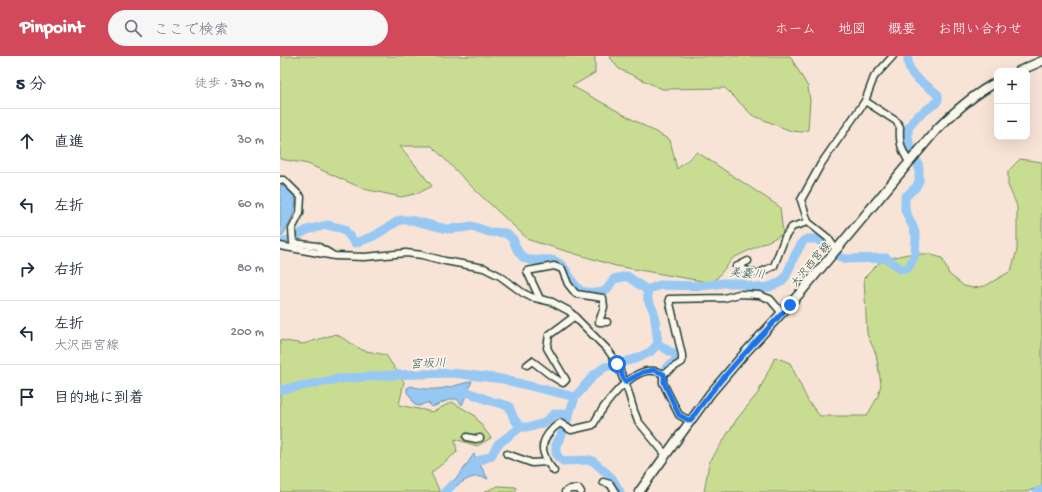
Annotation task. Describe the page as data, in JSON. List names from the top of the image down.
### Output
{
  "streets": {
    "main road": ["大沢西宮線"]
  },
  "water": ["美嚢川", "宮坂川"],
  "page": {
    "header": "Pinpoint",
    "search": "ここで検索",
    "nav": [
      "ホーム",
      "地図",
      "概要",
      "お問い合わせ"
    ],
    "heading": ["5 分", "徒歩 · 370 m"],
    "map_buttons": ["+", "−"],
    "list": [
      ["直進", "30 m"],
      ["左折", "60 m"],
      ["右折", "80 m"],
      ["左折", "大沢西宮線", "200 m"],
      "目的地に到着"
    ]
  }
}
